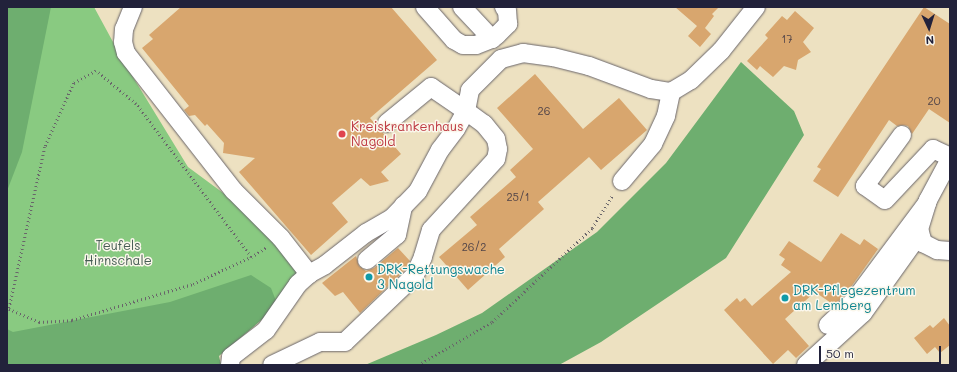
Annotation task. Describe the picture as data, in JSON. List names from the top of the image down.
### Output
{
  "parks": ["Teufels Hirnschale"],
  "places": ["Kreiskrankenhaus Nagold", "DRK-Rettungswache 3 Nagold", "DRK-Pflegezentrum am Lemberg"],
  "house_numbers": [
    "17",
    "20",
    "26",
    "25/1",
    "26/2"
  ],
  "scale_bar": "50 m",
  "north": "bottom"
}
